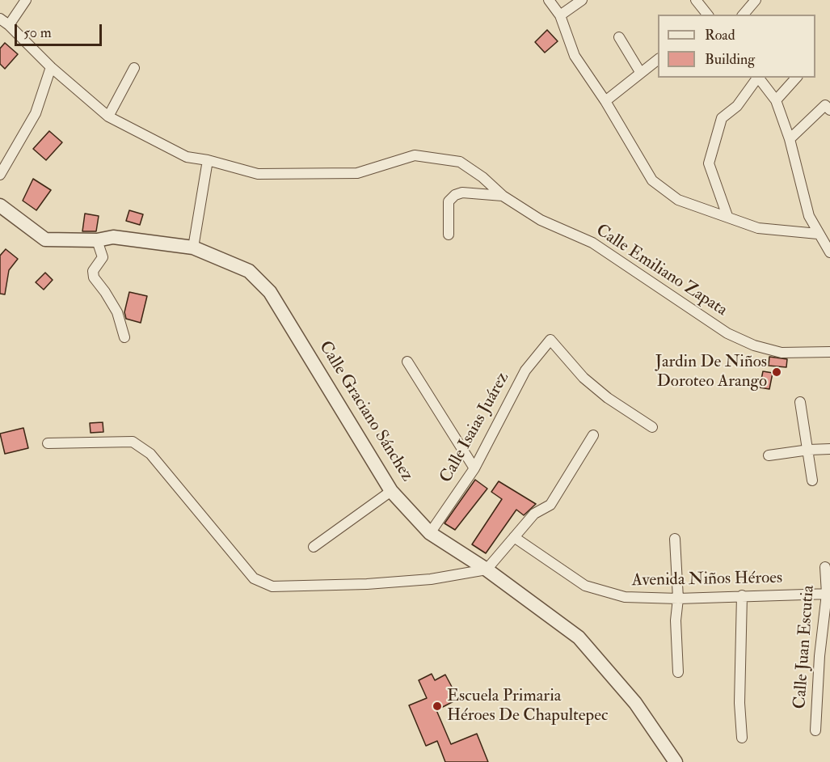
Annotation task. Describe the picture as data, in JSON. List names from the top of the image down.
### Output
{
  "streets": {
    "street": [
      "Calle Emiliano Zapata",
      "Calle Graciano Sánchez",
      "Calle Isaias Juárez",
      "Avenida Niños Héroes",
      "Calle Juan Escutia"
    ]
  },
  "crossings": [
    ["Calle Graciano Sánchez", "Calle Isaias Juárez"],
    ["Avenida Niños Héroes", "Calle Juan Escutia"]
  ],
  "places": ["Jardin De Niños Doroteo Arango", "Escuela Primaria Héroes De Chapultepec"],
  "legend": ["Road", "Building"],
  "scale_bar": "50 m"
}
